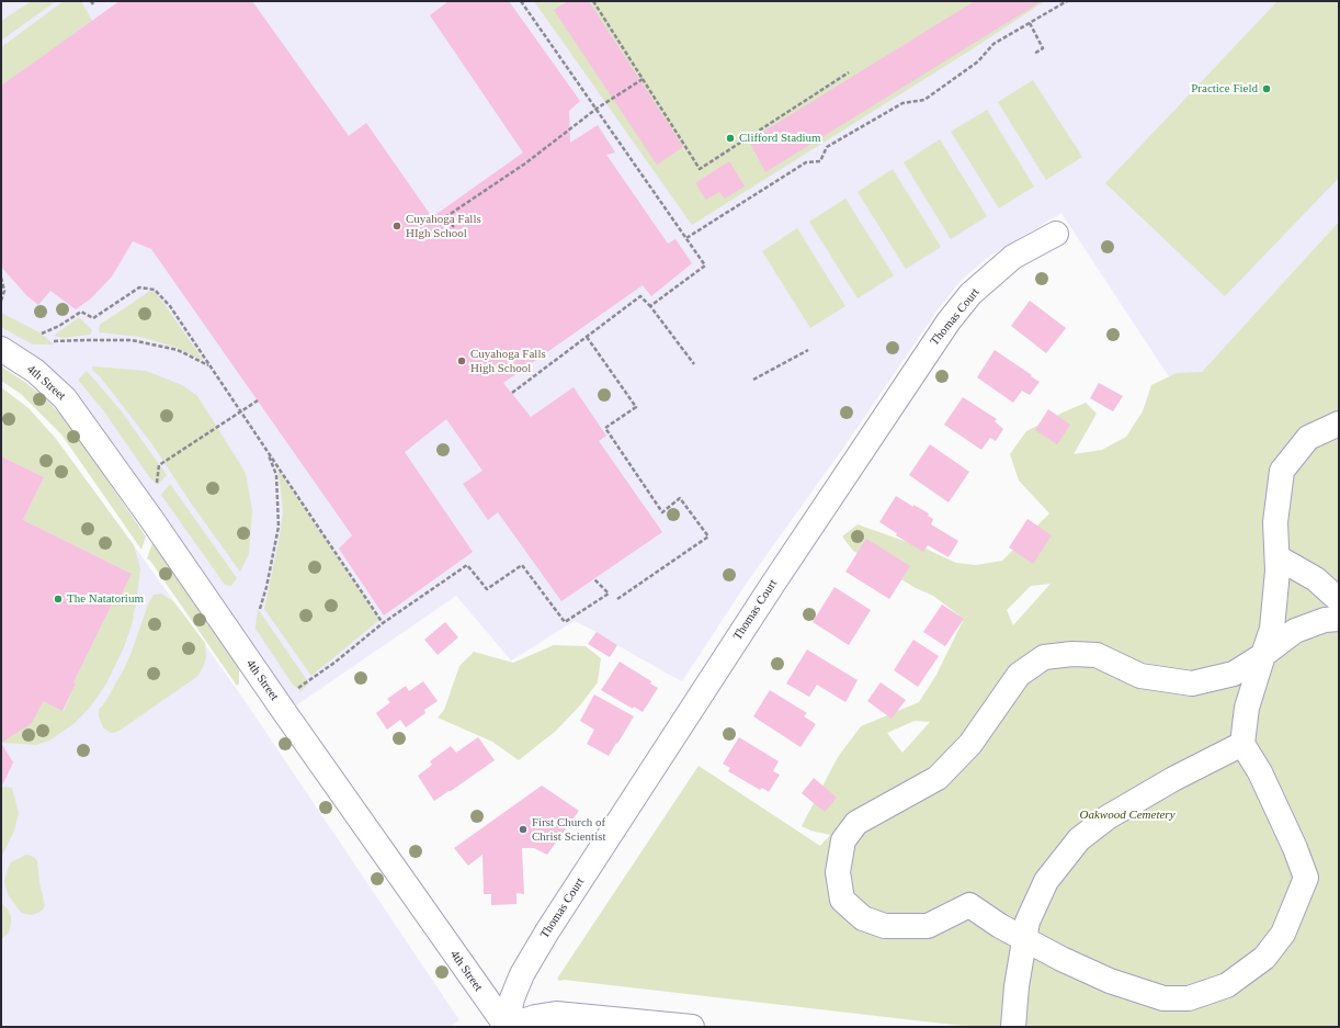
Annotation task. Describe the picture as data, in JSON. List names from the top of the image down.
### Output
{
  "streets": {
    "street": ["Thomas Court", "4th Street"]
  },
  "crossings": [
    ["Thomas Court", "4th Street"]
  ],
  "parks": ["Oakwood Cemetery"],
  "places": [
    "Practice Field",
    "Clifford Stadium",
    "Cuyahoga Falls HIgh School",
    "Cuyahoga Falls High School",
    "The Natatorium",
    "First Church of Christ Scientist"
  ]
}
